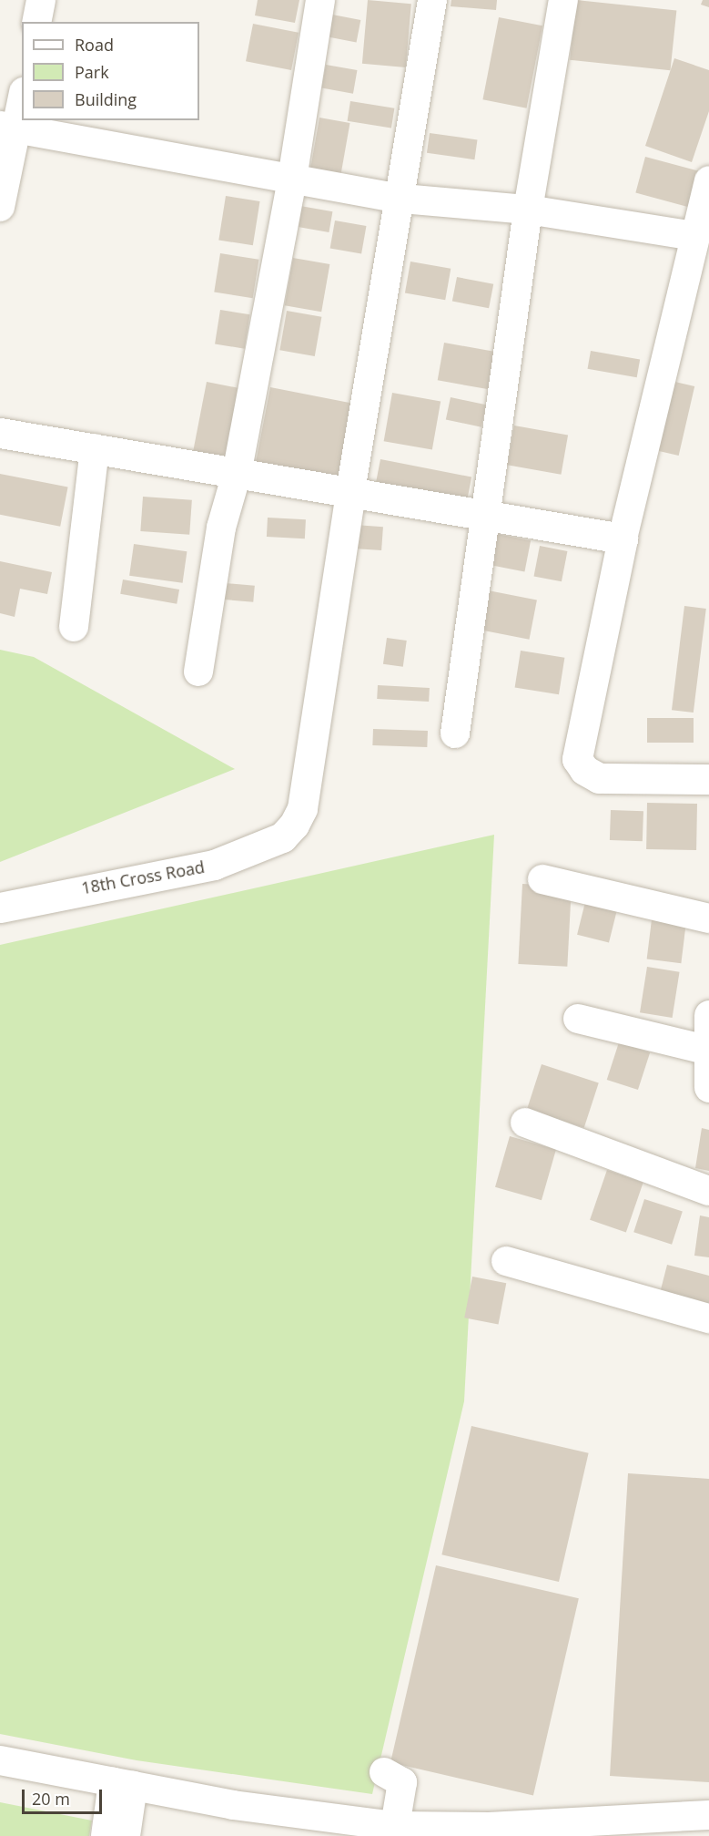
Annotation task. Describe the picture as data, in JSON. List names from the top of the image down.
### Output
{
  "streets": {
    "street": ["18th Cross Road"]
  },
  "legend": ["Road", "Park", "Building"],
  "scale_bar": "20 m"
}
